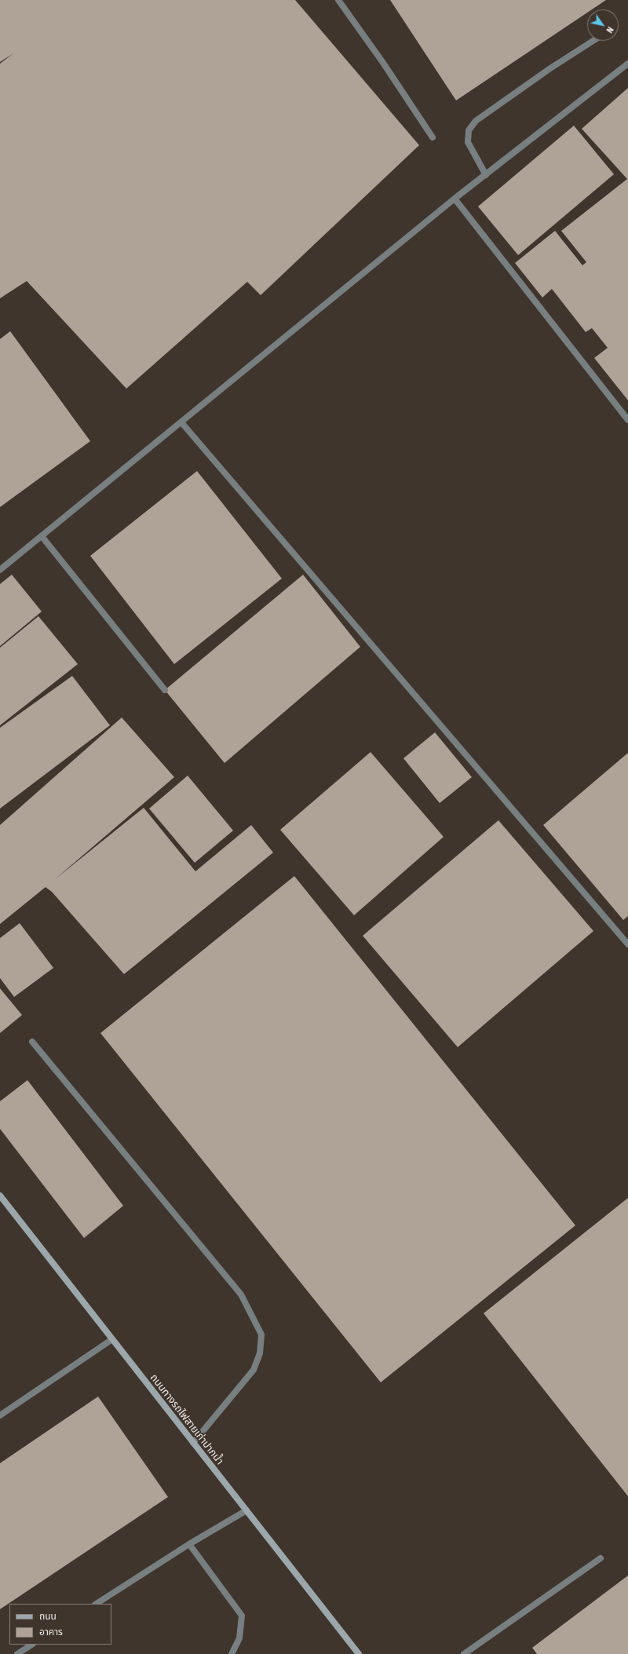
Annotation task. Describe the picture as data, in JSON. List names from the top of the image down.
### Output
{
  "streets": {
    "main road": ["ถนนทางรถไฟสายเก่าปากน้ำ"]
  },
  "legend": ["ถนน", "อาคาร"],
  "north": "bottom right"
}
